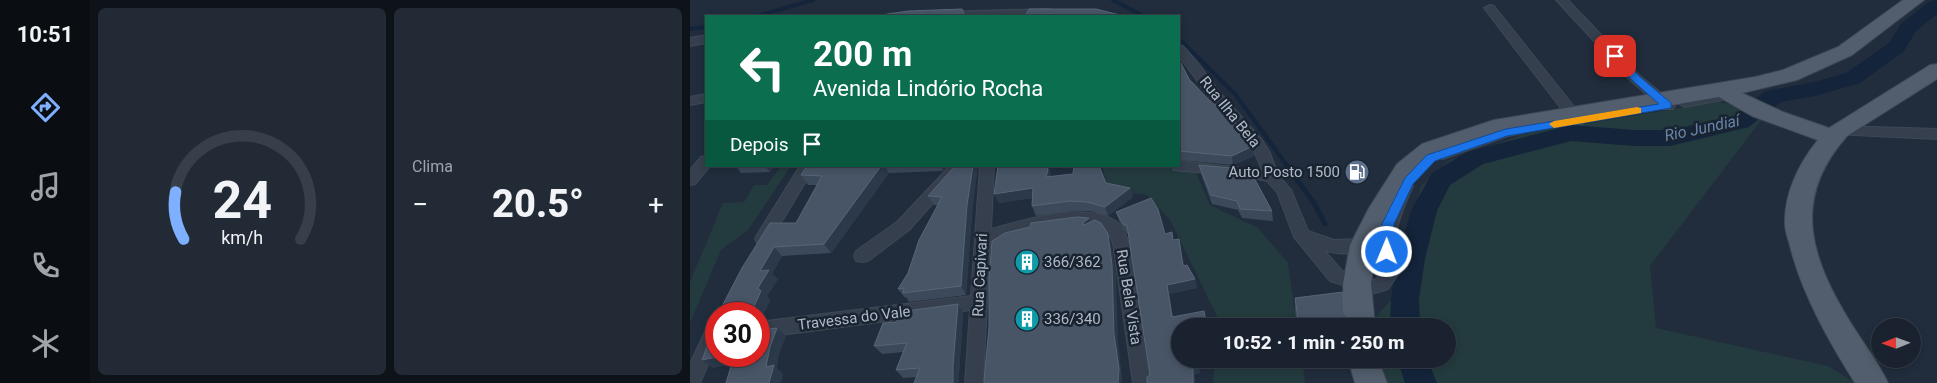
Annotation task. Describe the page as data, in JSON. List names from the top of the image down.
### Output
{
  "streets": {
    "street": [
      "Rua Ilha Bela",
      "Rua Capivari",
      "Rua Bela Vista",
      "Travessa do Vale"
    ]
  },
  "crossings": [
    ["Rua Capivari", "Rua Bela Vista"],
    ["Rua Capivari", "Travessa do Vale"]
  ],
  "water": ["Rio Jundiaí"],
  "places": {
    "fuel station": ["Auto Posto 1500"],
    "building": ["366/362", "336/340"]
  },
  "north": "left",
  "page": {
    "tabs": "10:51",
    "tile": "Clima",
    "turn": ["200 m", "Avenida Lindório Rocha"],
    "then": "Depois",
    "heat": ["−", "20.5°", "+"],
    "limit": "30",
    "trip": "10:52 · 1 min · 250 m",
    "gauge": ["24", "km/h"]
  }
}
